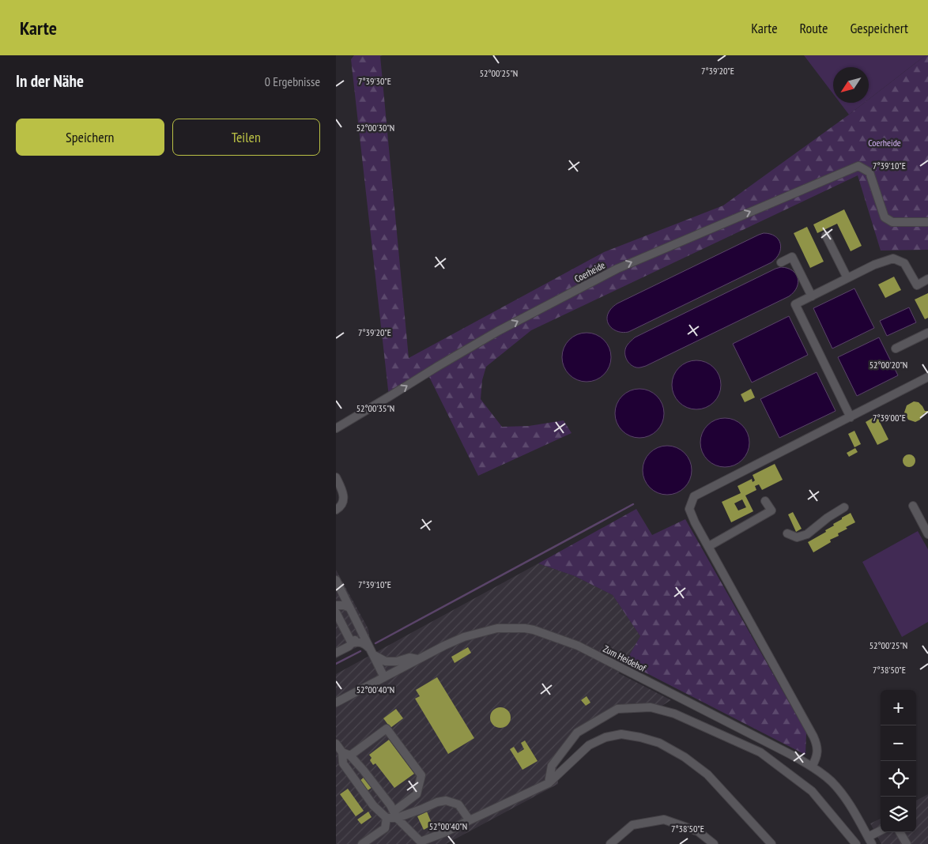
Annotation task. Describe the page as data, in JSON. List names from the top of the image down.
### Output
{
  "streets": {
    "street": ["Coerheide", "Zum Heidehof"]
  },
  "one_way": ["Coerheide"],
  "parks": ["Coerheide"],
  "north": "bottom left",
  "page": {
    "header": "Karte",
    "nav": ["Karte", "Route", "Gespeichert"],
    "heading": ["In der Nähe", "0 Ergebnisse"],
    "buttons": ["Speichern", "Teilen"],
    "map_buttons": ["+", "−"]
  },
  "coordinates": [
    "7°39'20\"E",
    "52°00'25\"N",
    "7°39'30\"E",
    "52°00'30\"N",
    "7°39'10\"E",
    "52°00'20\"N",
    "52°00'35\"N",
    "7°39'00\"E",
    "7°38'50\"E",
    "52°00'40\"N"
  ]
}
